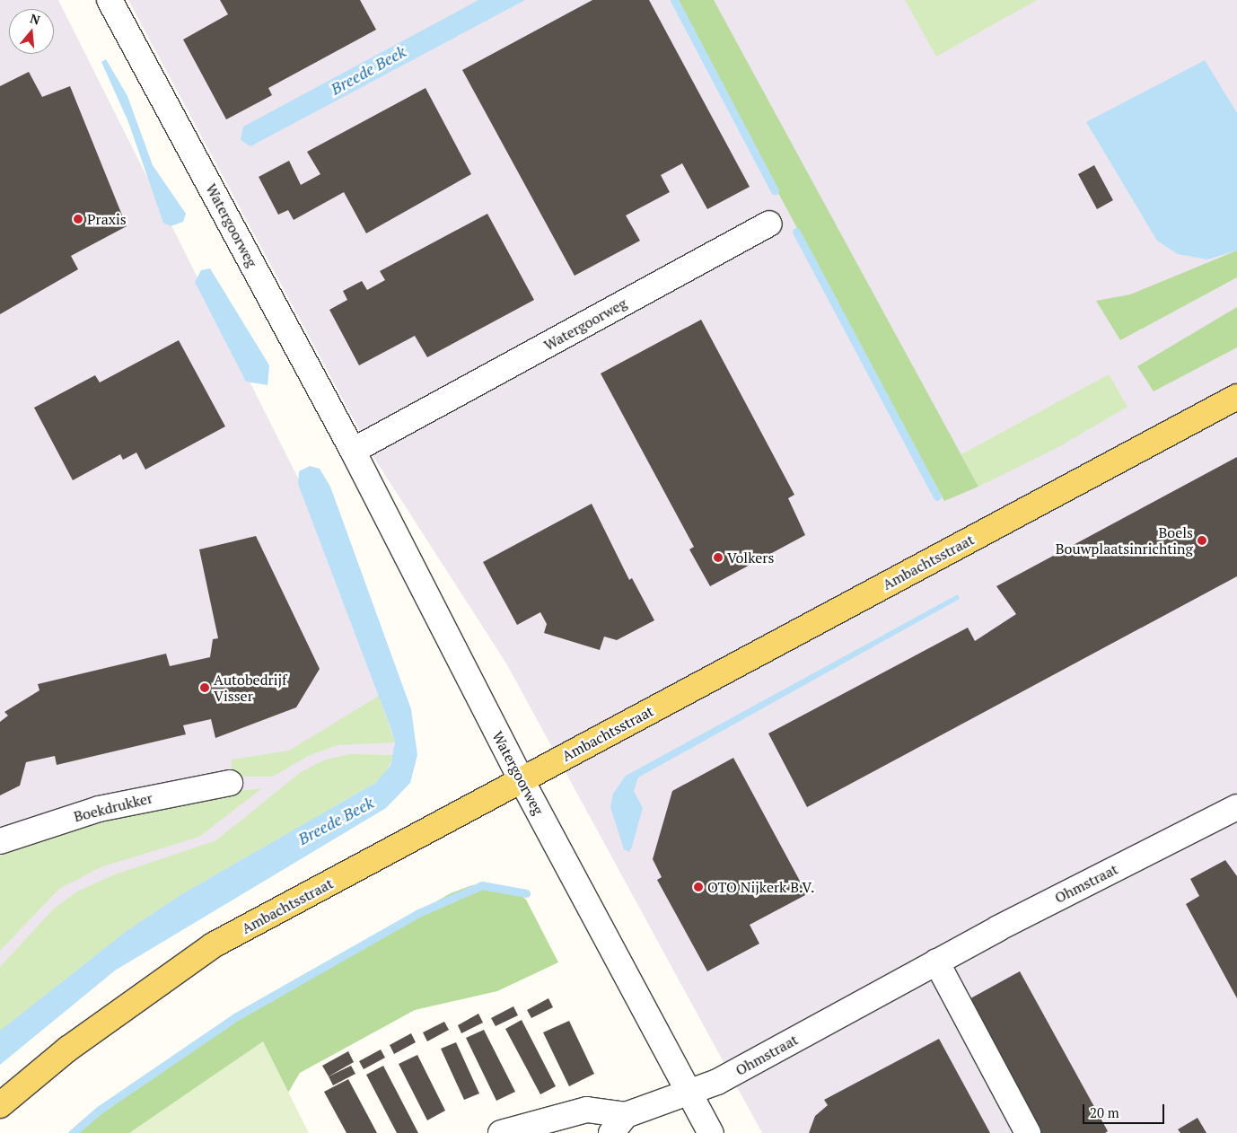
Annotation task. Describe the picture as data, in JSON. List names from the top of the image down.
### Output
{
  "streets": {
    "main road": ["Ambachtsstraat"],
    "street": ["Watergoorweg", "Boekdrukker", "Ohmstraat"]
  },
  "crossings": [
    ["Watergoorweg", "Ambachtsstraat"],
    ["Watergoorweg", "Ohmstraat"]
  ],
  "water": ["Breede Beek"],
  "places": [
    "Praxis",
    "Boels Bouwplaatsinrichting",
    "Volkers",
    "Autobedrijf Visser",
    "OTO Nijkerk B.V."
  ],
  "scale_bar": "20 m",
  "north": "top"
}
